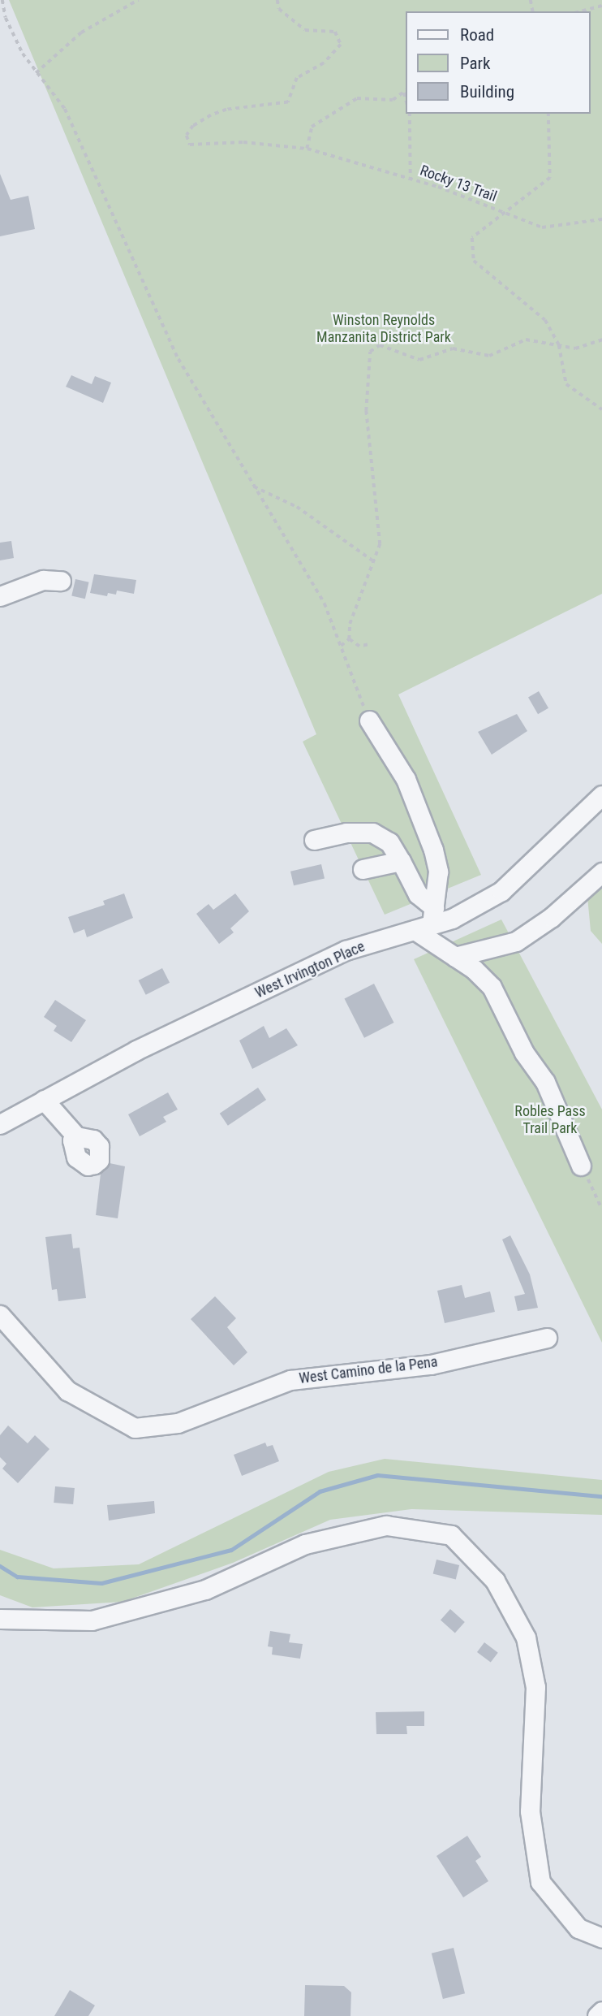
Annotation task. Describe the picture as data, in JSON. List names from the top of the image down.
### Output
{
  "streets": {
    "street": ["West Irvington Place", "West Camino de la Pena"],
    "path": ["Rocky 13 Trail"]
  },
  "parks": ["Winston Reynolds Manzanita District Park", "Robles Pass Trail Park"],
  "legend": ["Road", "Park", "Building"]
}
